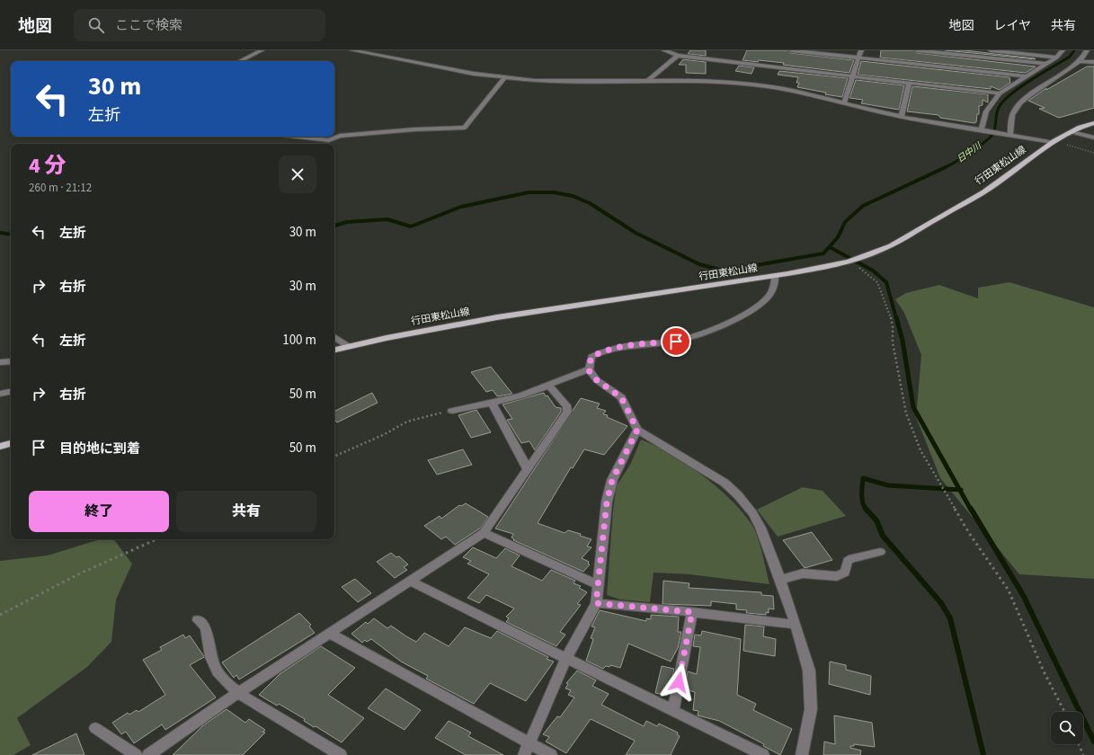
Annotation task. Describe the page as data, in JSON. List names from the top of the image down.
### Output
{
  "streets": {
    "main road": ["行田東松山線"]
  },
  "water": ["日中川"],
  "page": {
    "header": "地図",
    "search": "ここで検索",
    "nav": ["地図", "レイヤ", "共有"],
    "turn": ["30 m", "左折"],
    "heading": ["4 分", "260 m · 21:12"],
    "list": [
      {
        "name": "左折",
        "value": "30 m"
      },
      {
        "name": "右折",
        "value": "30 m"
      },
      {
        "name": "左折",
        "value": "100 m"
      },
      {
        "name": "右折",
        "value": "50 m"
      },
      {
        "name": "目的地に到着",
        "value": "50 m"
      }
    ],
    "buttons": ["終了", "共有"]
  }
}
